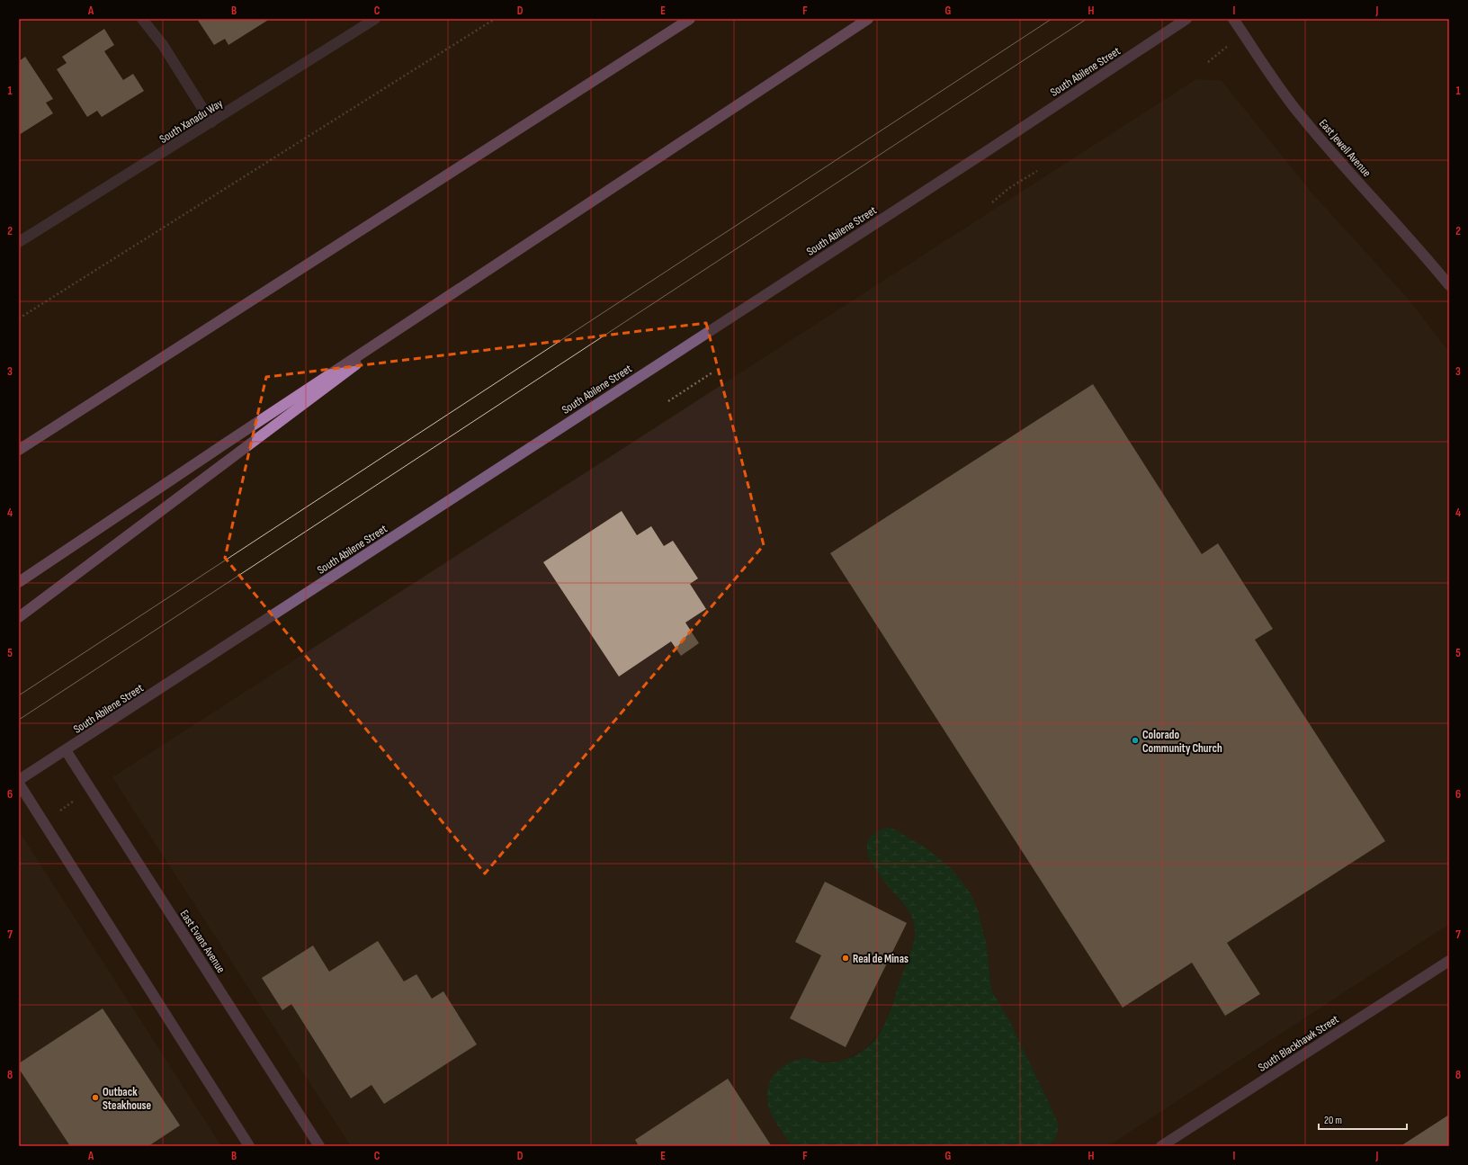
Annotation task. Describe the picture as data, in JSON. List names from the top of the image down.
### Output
{
  "streets": {
    "street": [
      "South Abilene Street",
      "South Xanadu Way",
      "East Jewell Avenue",
      "East Evans Avenue",
      "South Blackhawk Street"
    ]
  },
  "crossings": [
    ["South Abilene Street", "East Evans Avenue"]
  ],
  "places": ["Colorado Community Church", "Real de Minas", "Outback Steakhouse"],
  "scale_bar": "20 m",
  "grid": {
    "columns": [
      "A",
      "B",
      "C",
      "D",
      "E",
      "F",
      "G",
      "H",
      "I",
      "J"
    ],
    "rows": [
      "1",
      "2",
      "3",
      "4",
      "5",
      "6",
      "7",
      "8"
    ]
  }
}
